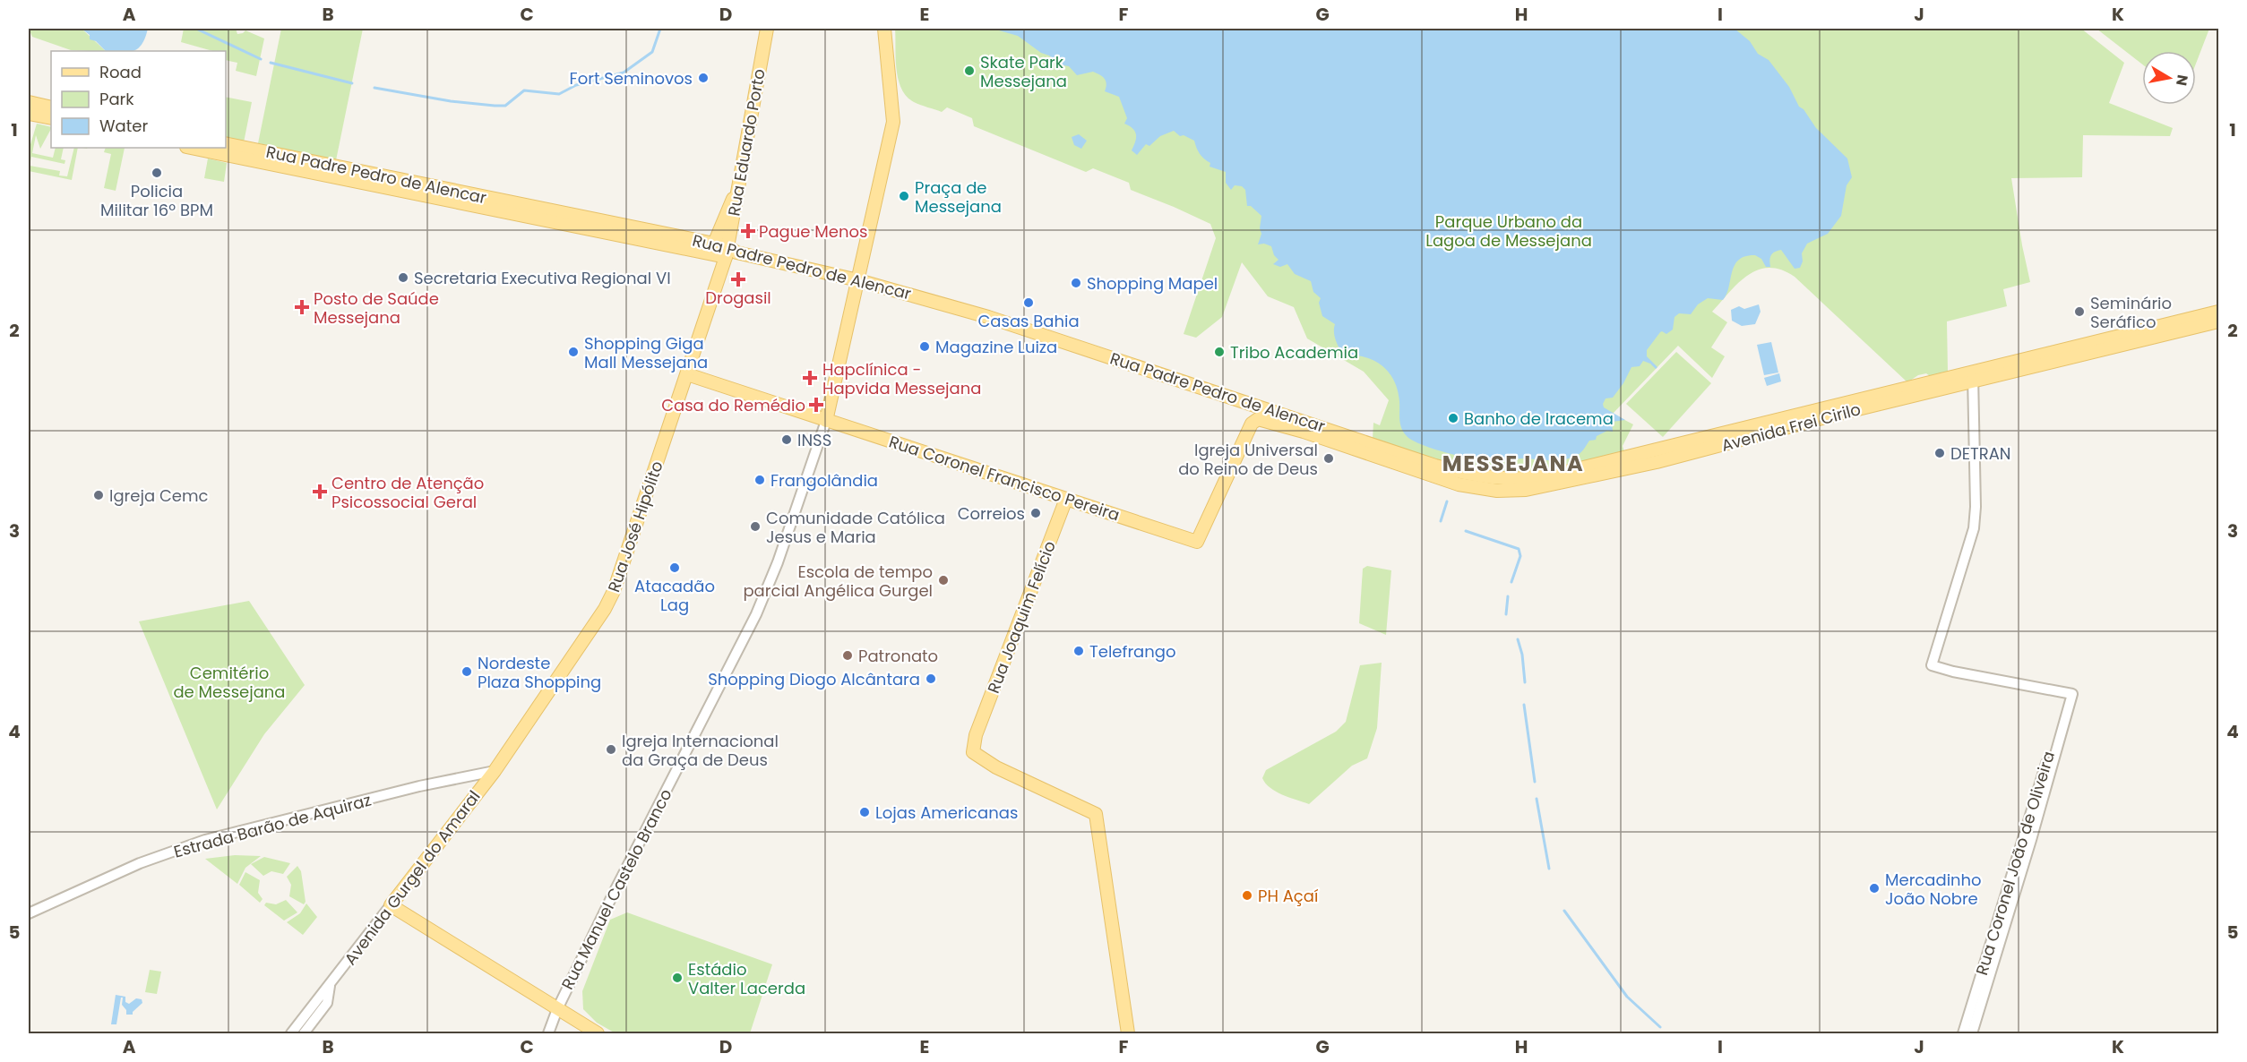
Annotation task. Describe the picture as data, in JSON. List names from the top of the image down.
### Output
{
  "streets": {
    "main road": [
      "Rua Eduardo Porto",
      "Rua Padre Pedro de Alencar",
      "Avenida Frei Cirilo",
      "Rua Coronel Francisco Pereira",
      "Rua José Hipólito",
      "Rua Joaquim Felício",
      "Avenida Gurgel do Amaral"
    ],
    "street": ["Estrada Barão de Aquiraz", "Rua Coronel João de Oliveira", "Rua Manuel Castelo Branco"]
  },
  "crossings": [
    ["Rua Eduardo Porto", "Rua Padre Pedro de Alencar"],
    ["Rua Eduardo Porto", "Rua José Hipólito"],
    ["Rua Padre Pedro de Alencar", "Avenida Frei Cirilo"],
    ["Rua Padre Pedro de Alencar", "Rua Coronel Francisco Pereira"],
    ["Rua Padre Pedro de Alencar", "Rua José Hipólito"],
    ["Rua Coronel Francisco Pereira", "Rua José Hipólito"],
    ["Rua Coronel Francisco Pereira", "Rua Joaquim Felício"],
    ["Rua Coronel Francisco Pereira", "Rua Manuel Castelo Branco"],
    ["Rua José Hipólito", "Estrada Barão de Aquiraz"],
    ["Rua José Hipólito", "Avenida Gurgel do Amaral"],
    ["Estrada Barão de Aquiraz", "Avenida Gurgel do Amaral"]
  ],
  "districts": ["MESSEJANA"],
  "parks": ["Parque Urbano da Lagoa de Messejana", "Cemitério de Messejana"],
  "places": {
    "other": [
      "Skate Park Messejana",
      "Fort Seminovos",
      "Policia Militar 16º BPM",
      "Praça de Messejana",
      "Secretaria Executiva Regional VI",
      "Shopping Mapel",
      "Casas Bahia",
      "Seminário Seráfico",
      "Magazine Luiza",
      "Shopping Giga Mall Messejana",
      "Tribo Academia",
      "Banho de Iracema",
      "INSS",
      "DETRAN",
      "Igreja Universal do Reino de Deus",
      "Frangolândia",
      "Igreja Cemc",
      "Correios",
      "Comunidade Católica Jesus e Maria",
      "Atacadão Lag",
      "Escola de tempo parcial Angélica Gurgel",
      "Telefrango",
      "Patronato",
      "Nordeste Plaza Shopping",
      "Shopping Diogo Alcântara",
      "Igreja Internacional da Graça de Deus",
      "Lojas Americanas",
      "Mercadinho João Nobre",
      "PH Açaí",
      "Estádio Valter Lacerda"
    ],
    "health": [
      "Pague Menos",
      "Drogasil",
      "Posto de Saúde Messejana",
      "Hapclínica - Hapvida Messejana",
      "Casa do Remédio",
      "Centro de Atenção Psicossocial Geral"
    ]
  },
  "legend": ["Road", "Park", "Water"],
  "north": "right",
  "grid": {
    "columns": [
      "A",
      "B",
      "C",
      "D",
      "E",
      "F",
      "G",
      "H",
      "I",
      "J",
      "K"
    ],
    "rows": [
      "1",
      "2",
      "3",
      "4",
      "5"
    ]
  }
}
